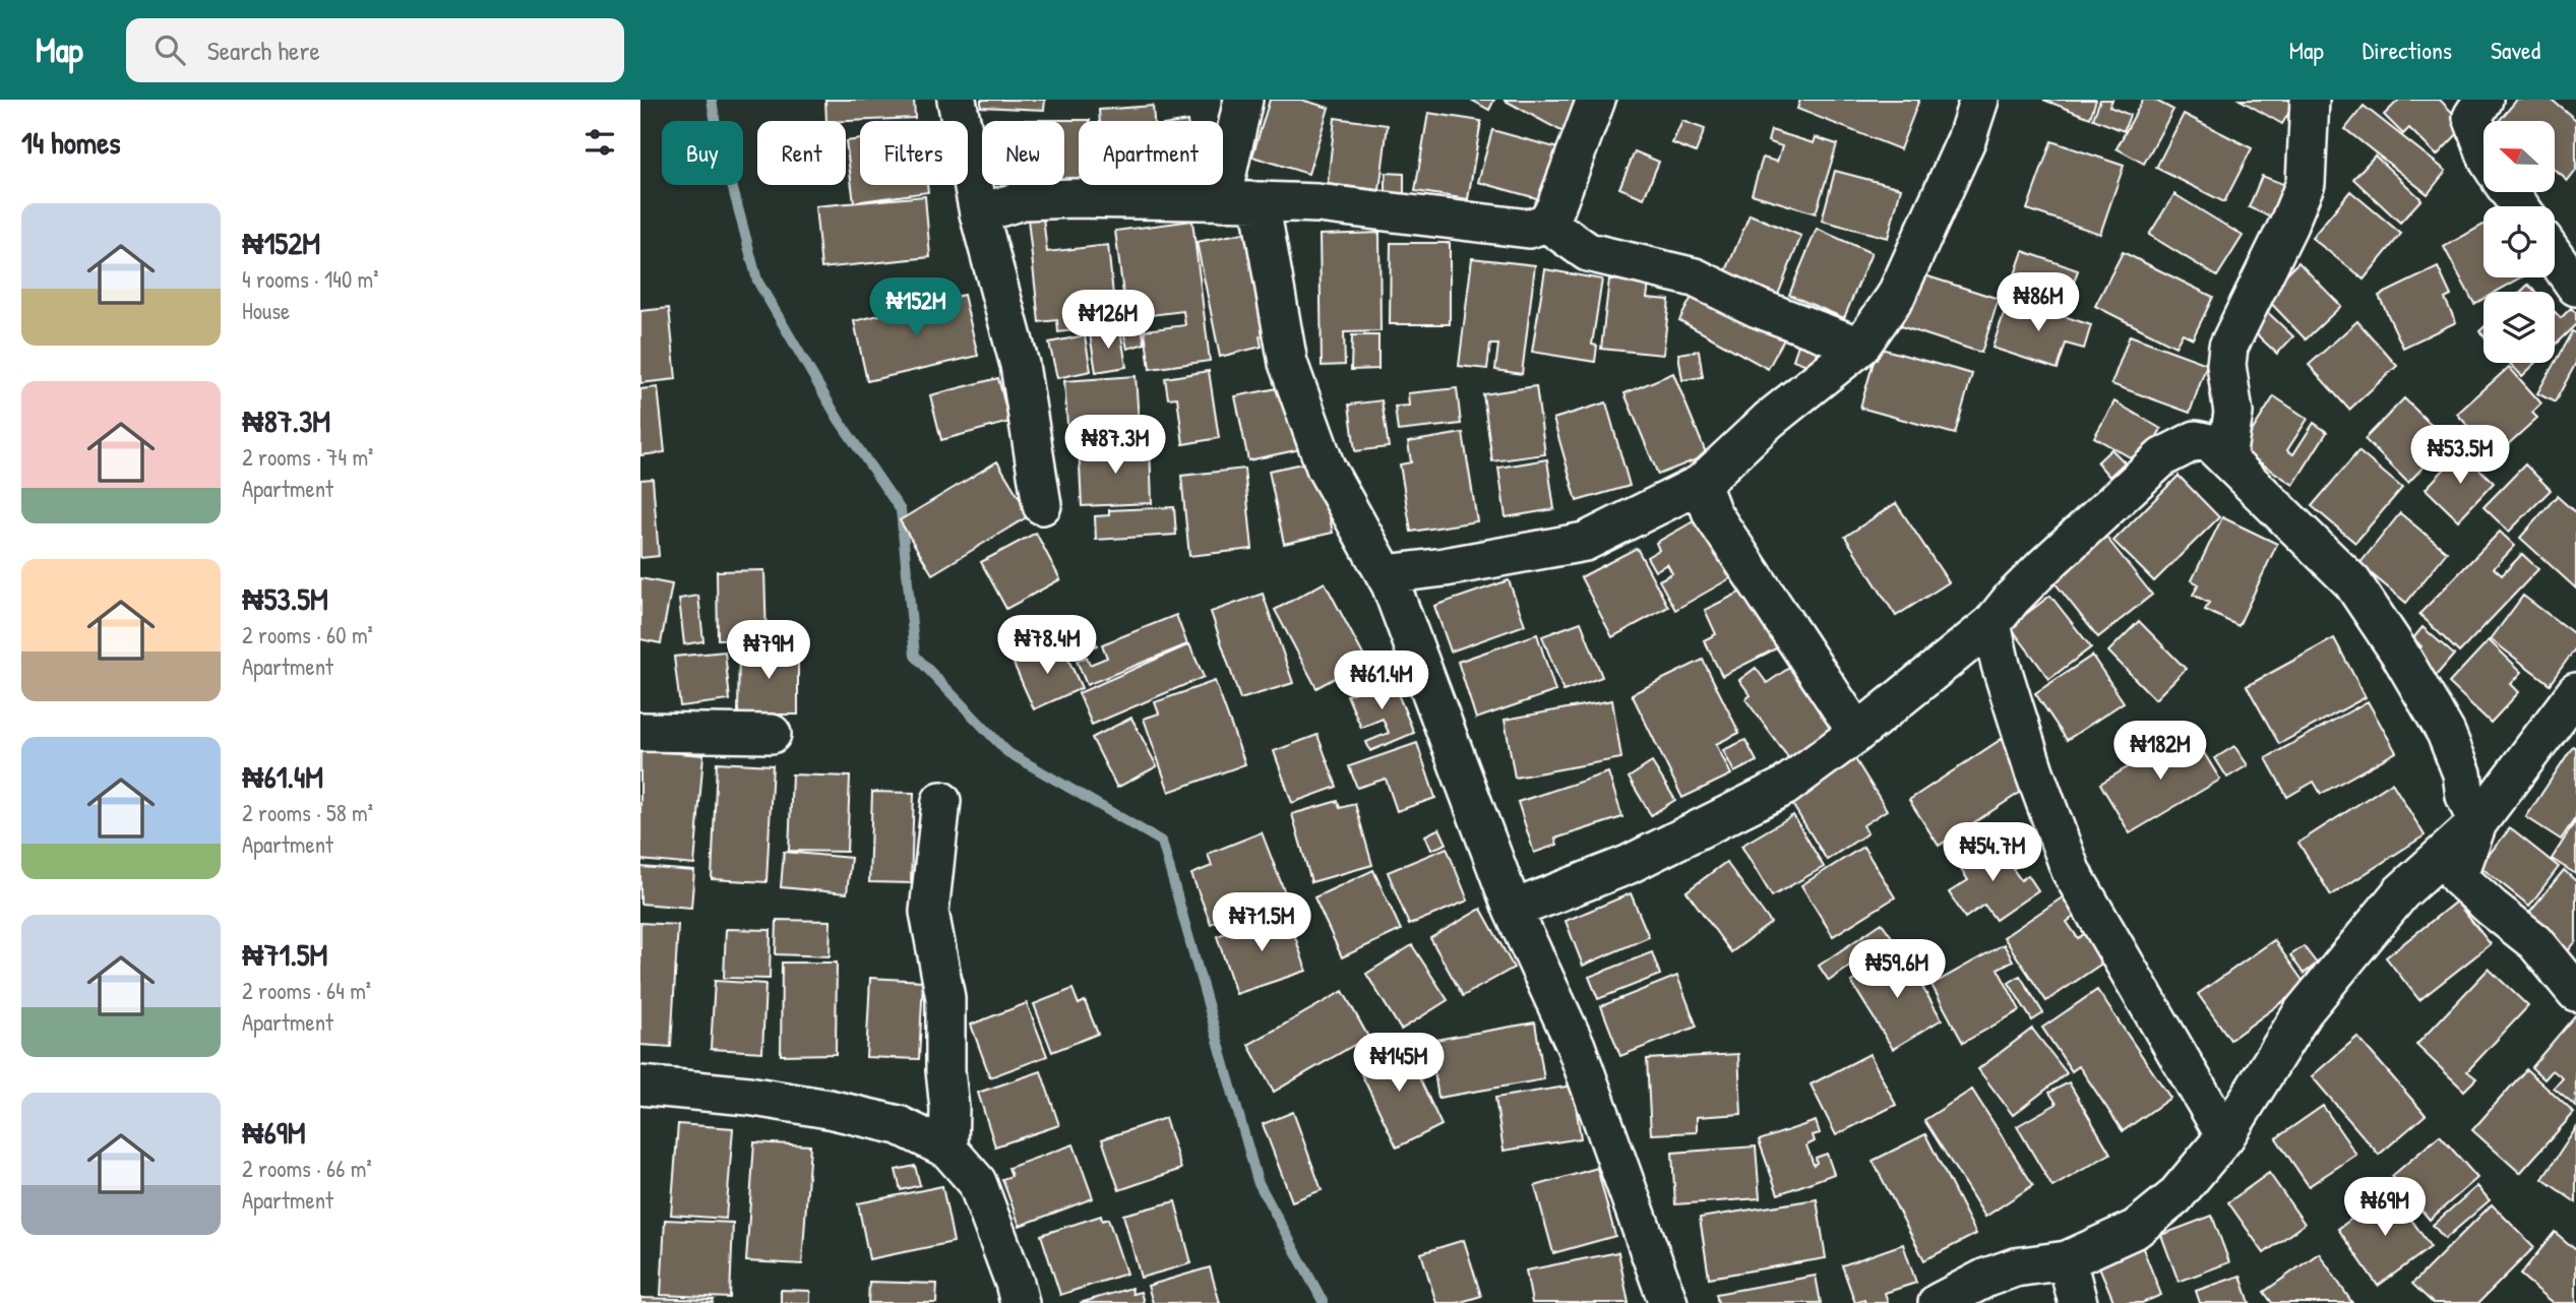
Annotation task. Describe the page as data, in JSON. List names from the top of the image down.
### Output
{
  "north": "left",
  "page": {
    "header": "Map",
    "search": "Search here",
    "nav": ["Map", "Directions", "Saved"],
    "heading": "14 homes",
    "chip": [
      "Buy",
      "Rent",
      "Filters",
      "New",
      "Apartment"
    ],
    "list": [
      {
        "name": "₦152M",
        "note": "4 rooms · 140 m² · House"
      },
      {
        "name": "₦87.3M",
        "note": "2 rooms · 74 m² · Apartment"
      },
      {
        "name": "₦53.5M",
        "note": "2 rooms · 60 m² · Apartment"
      },
      {
        "name": "₦61.4M",
        "note": "2 rooms · 58 m² · Apartment"
      },
      {
        "name": "₦71.5M",
        "note": "2 rooms · 64 m² · Apartment"
      },
      {
        "name": "₦69M",
        "note": "2 rooms · 66 m² · Apartment"
      }
    ],
    "price": [
      "₦86M",
      "₦152M",
      "₦126M",
      "₦87.3M",
      "₦53.5M",
      "₦78.4M",
      "₦79M",
      "₦61.4M",
      "₦182M",
      "₦54.7M",
      "₦71.5M",
      "₦59.6M",
      "₦145M",
      "₦69M"
    ]
  }
}
